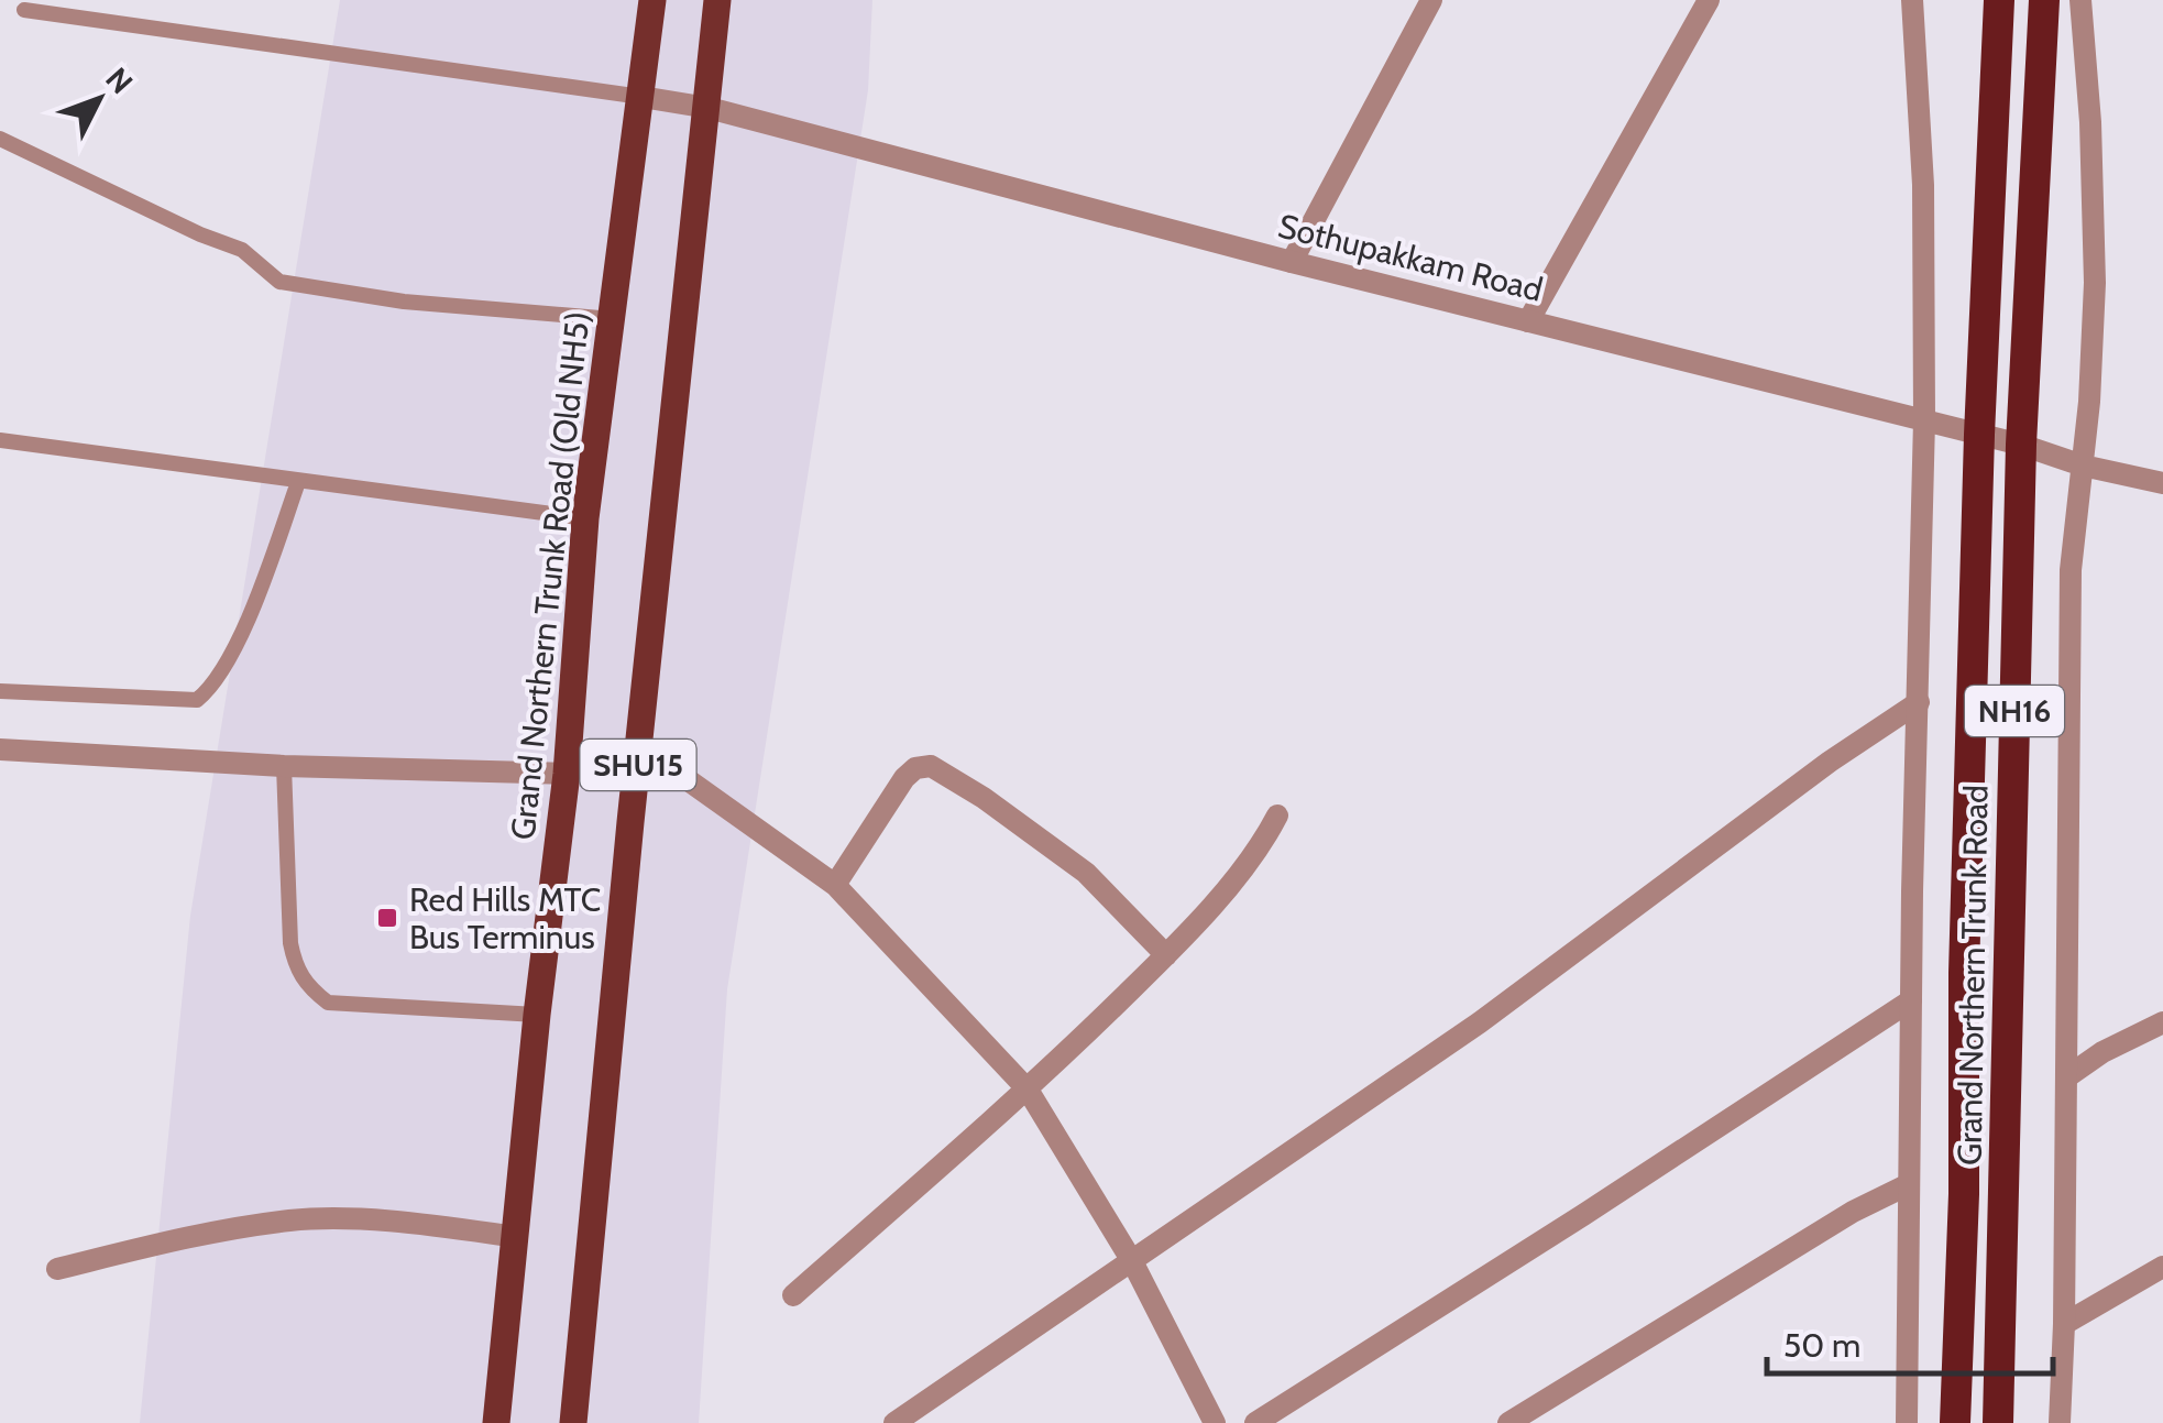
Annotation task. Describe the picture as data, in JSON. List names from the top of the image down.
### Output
{
  "streets": {
    "highway": ["NH16", "Grand Northern Trunk Road"],
    "main road": ["Grand Northern Trunk Road (Old NH5)", "SHU15"],
    "street": ["Sothupakkam Road"]
  },
  "crossings": [
    ["Sothupakkam Road", "Grand Northern Trunk Road (Old NH5)"],
    ["Sothupakkam Road", "SHU15"],
    ["Sothupakkam Road", "Grand Northern Trunk Road"]
  ],
  "places": {
    "transit": ["Red Hills MTC Bus Terminus"]
  },
  "scale_bar": "50 m",
  "north": "top right"
}
